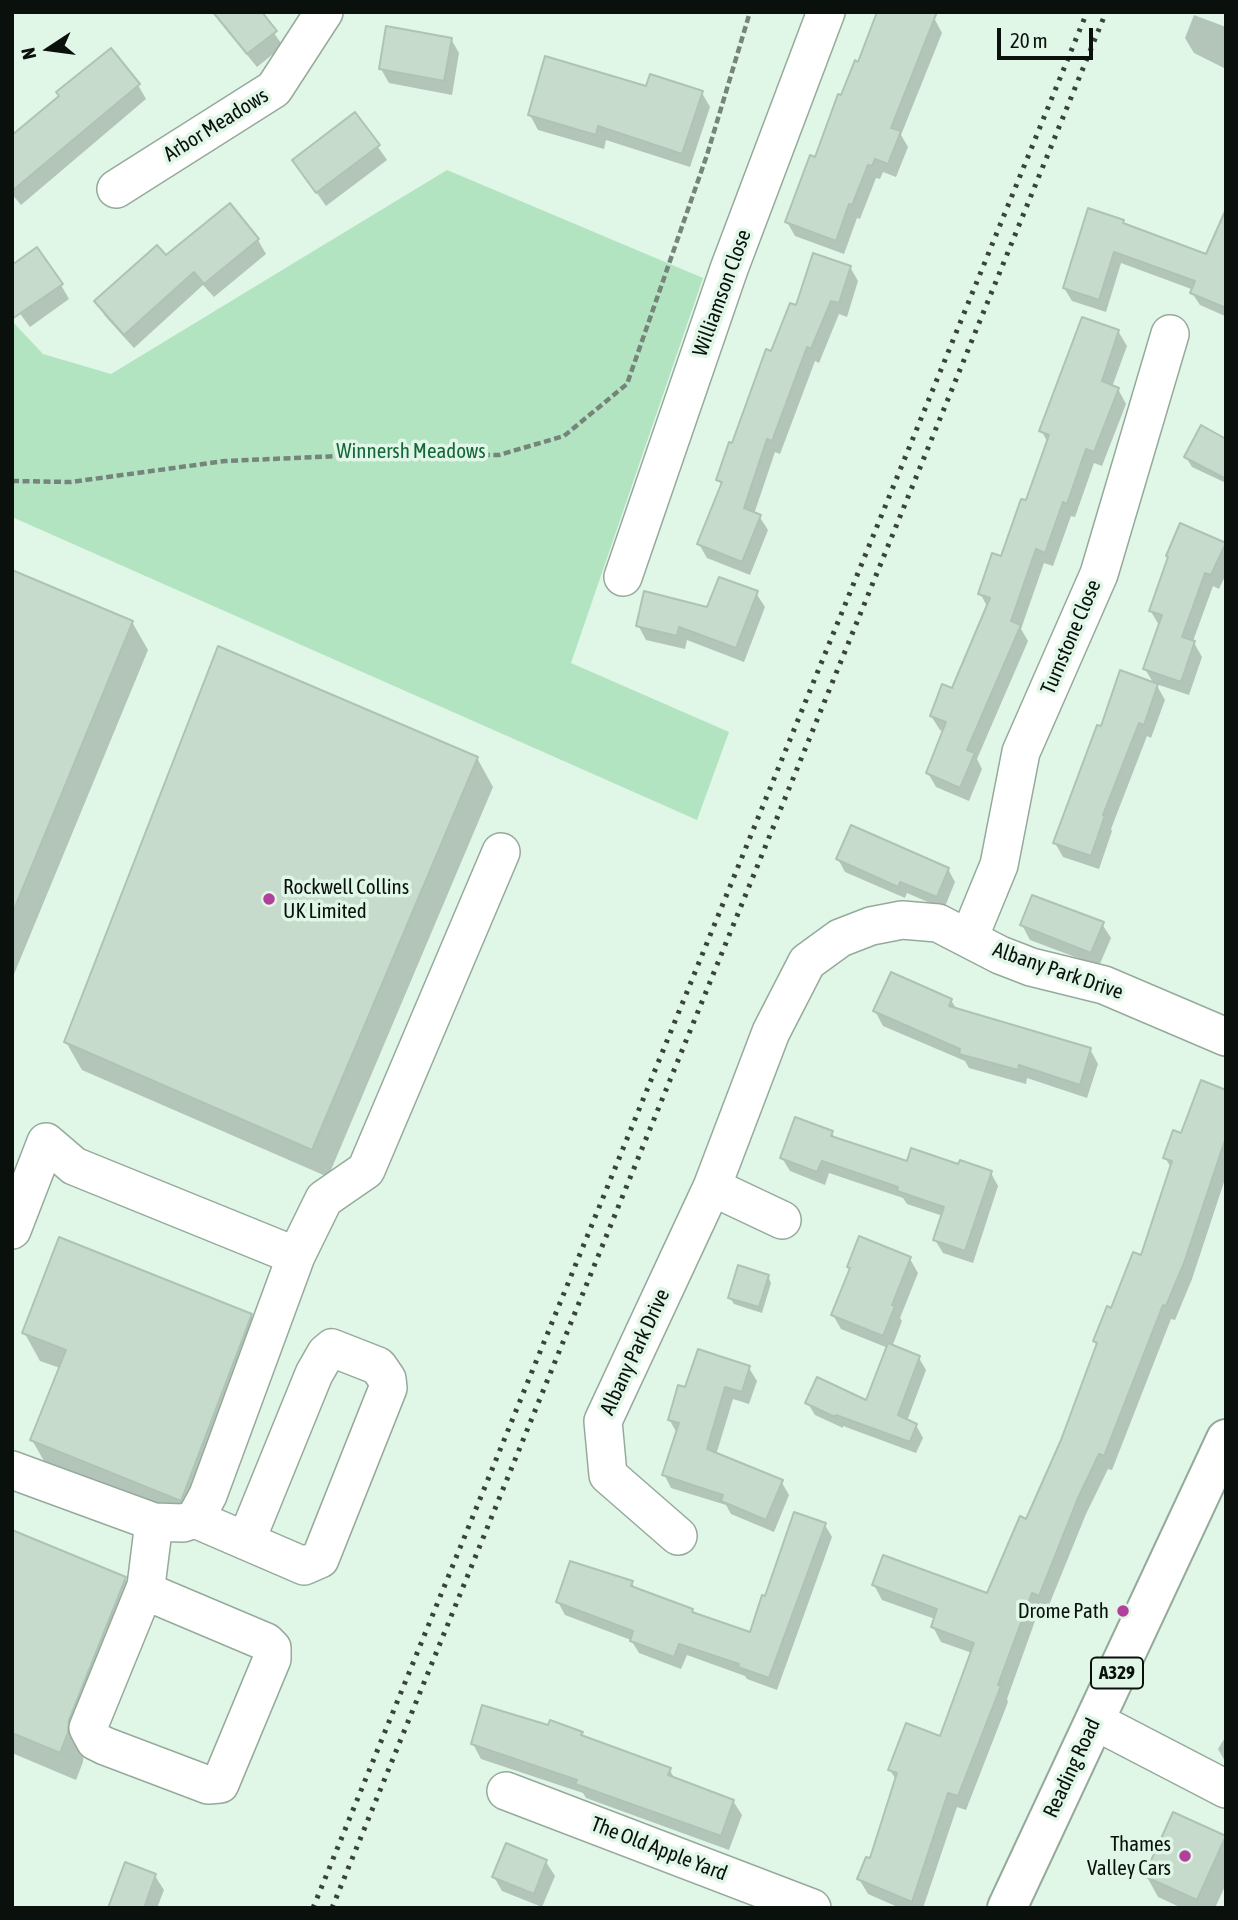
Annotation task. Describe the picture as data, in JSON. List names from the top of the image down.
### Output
{
  "streets": {
    "main road": ["A329", "Reading Road"],
    "street": [
      "Arbor Meadows",
      "Williamson Close",
      "Turnstone Close",
      "Albany Park Drive",
      "The Old Apple Yard"
    ]
  },
  "crossings": [
    ["Turnstone Close", "Albany Park Drive"]
  ],
  "parks": ["Winnersh Meadows"],
  "places": ["Rockwell Collins UK Limited", "Drome Path", "Thames Valley Cars"],
  "scale_bar": "20 m",
  "north": "left"
}
